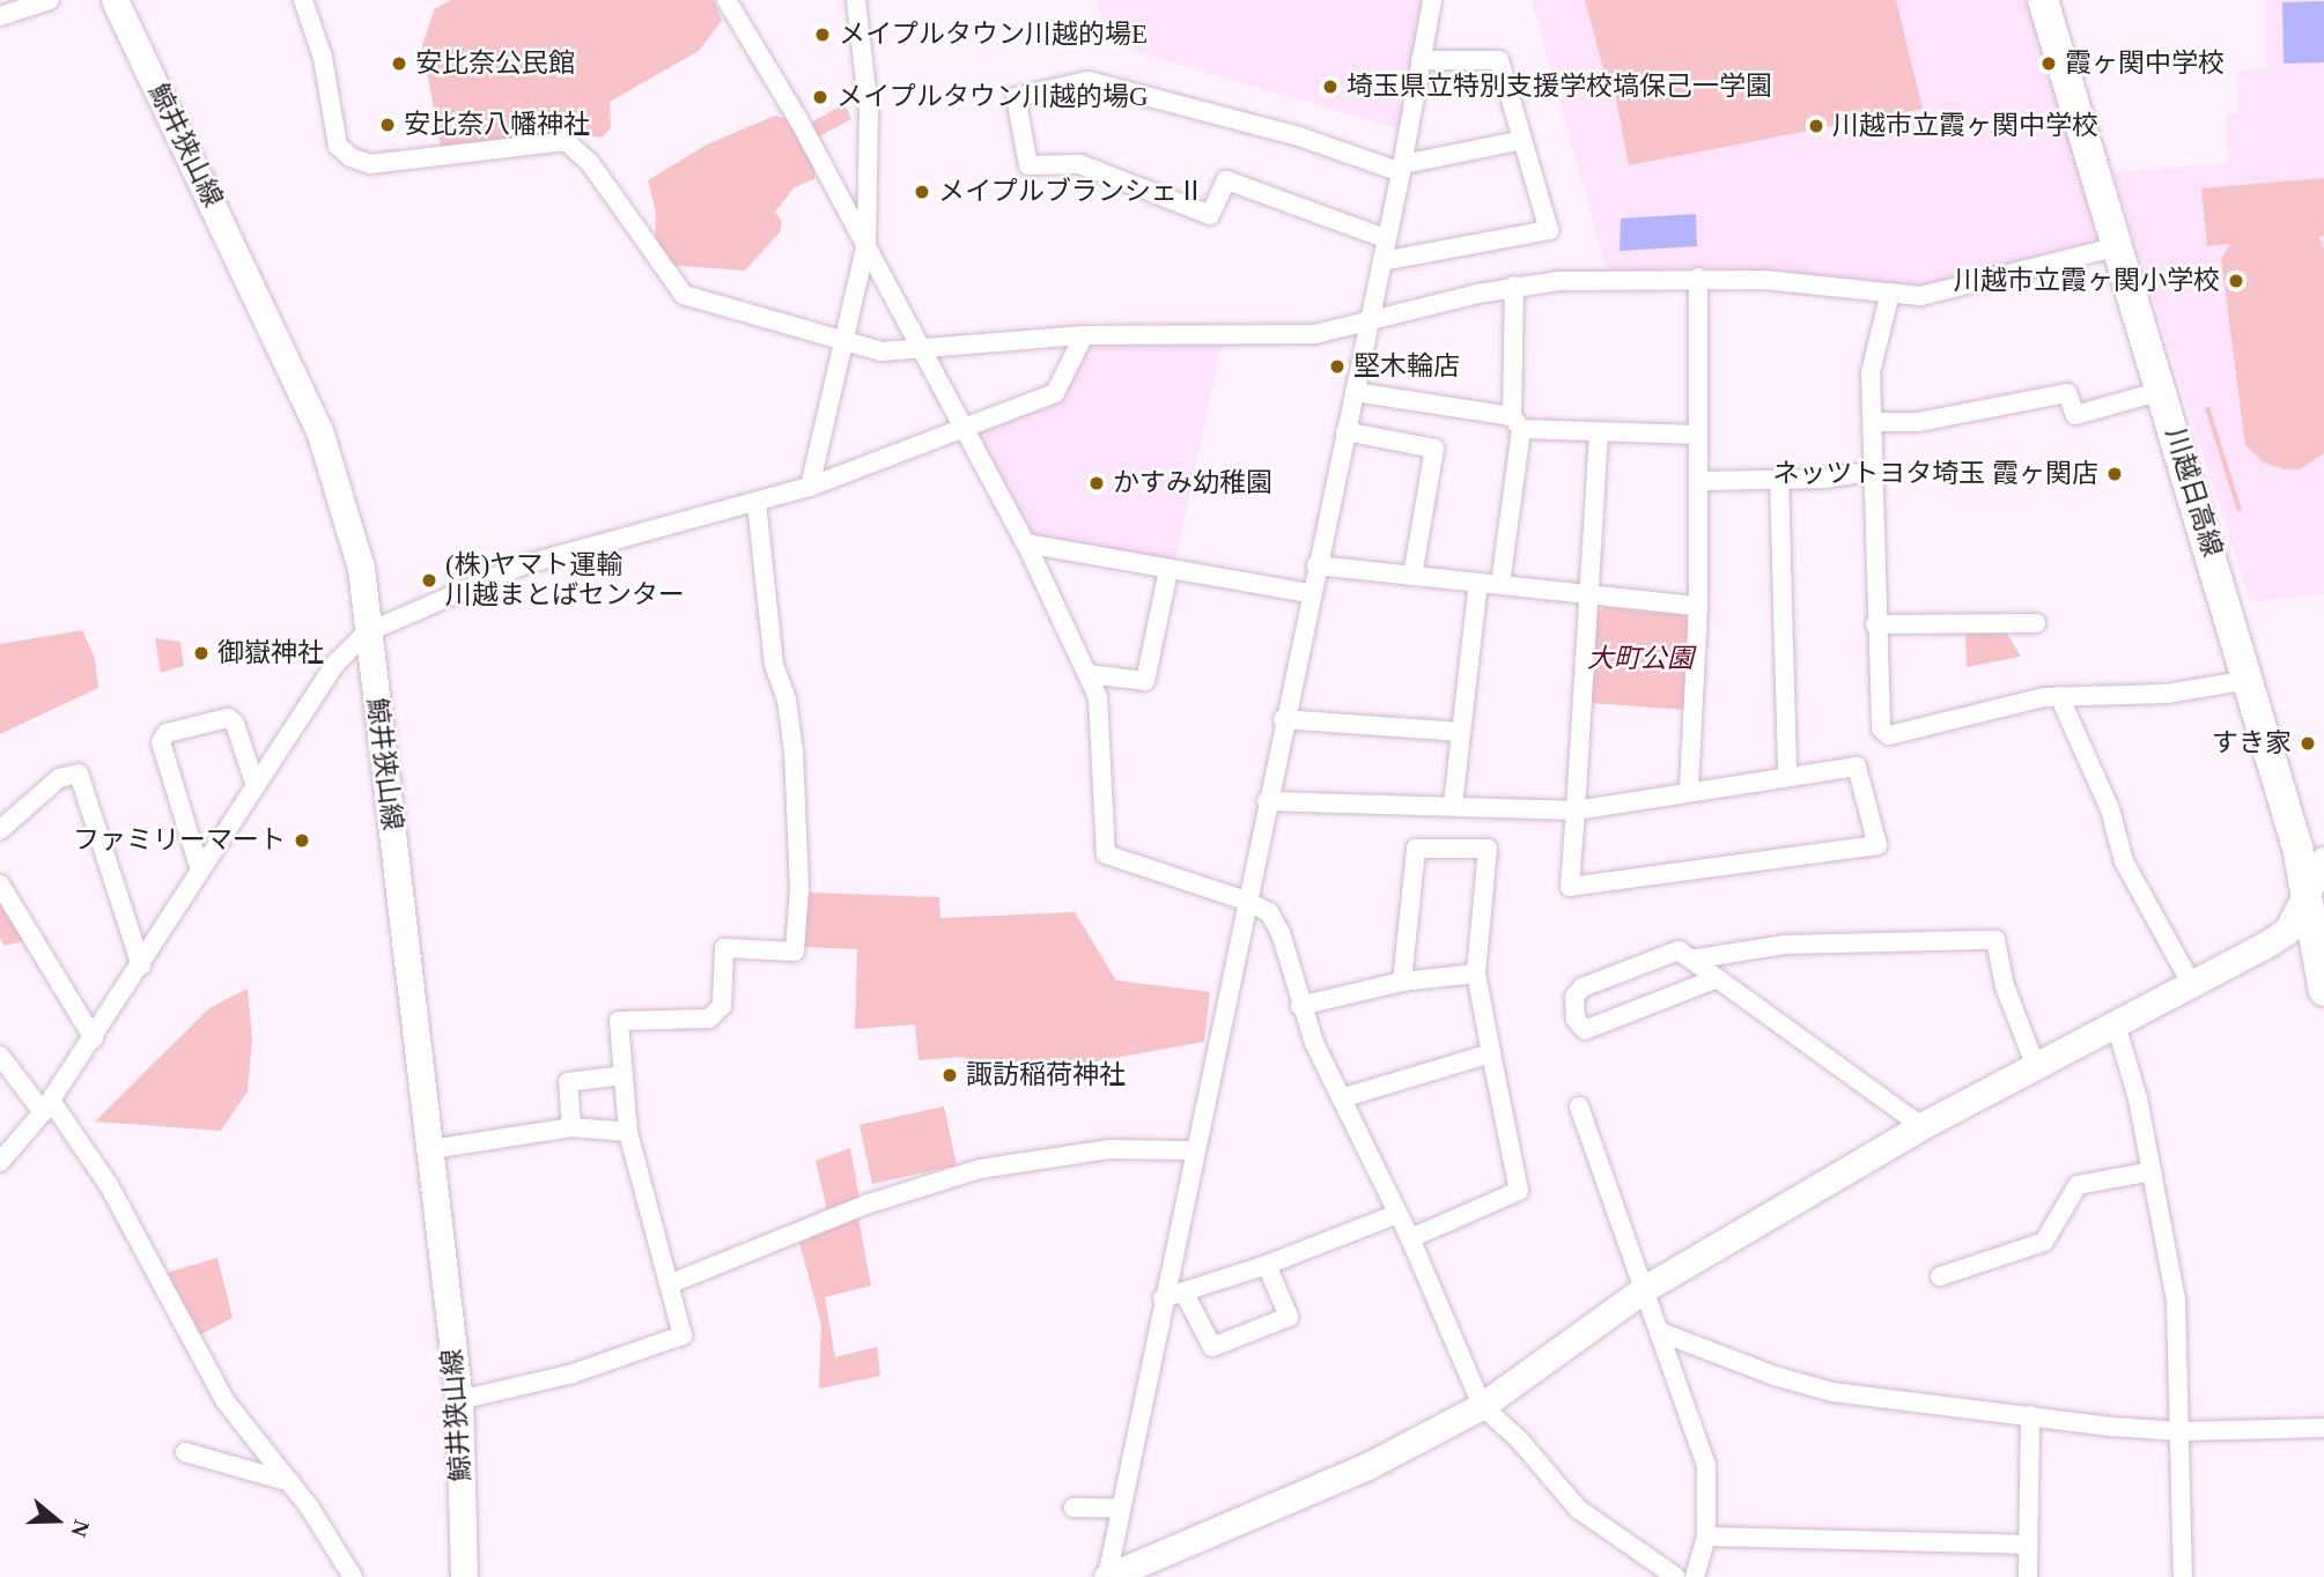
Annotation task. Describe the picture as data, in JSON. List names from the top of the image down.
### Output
{
  "streets": {
    "main road": ["鯨井狭山線", "川越日高線"]
  },
  "parks": ["大町公園"],
  "places": [
    "メイプルタウン川越的場E",
    "安比奈公民館",
    "霞ヶ関中学校",
    "埼玉県立特別支援学校塙保己一学園",
    "メイプルタウン川越的場G",
    "安比奈八幡神社",
    "川越市立霞ヶ関中学校",
    "メイプルブランシェⅡ",
    "川越市立霞ヶ関小学校",
    "堅木輪店",
    "ネッツトヨタ埼玉 霞ヶ関店",
    "かすみ幼稚園",
    "(株)ヤマト運輸 川越まとばセンター",
    "御嶽神社",
    "すき家",
    "ファミリーマート",
    "諏訪稲荷神社"
  ],
  "north": "right"
}
